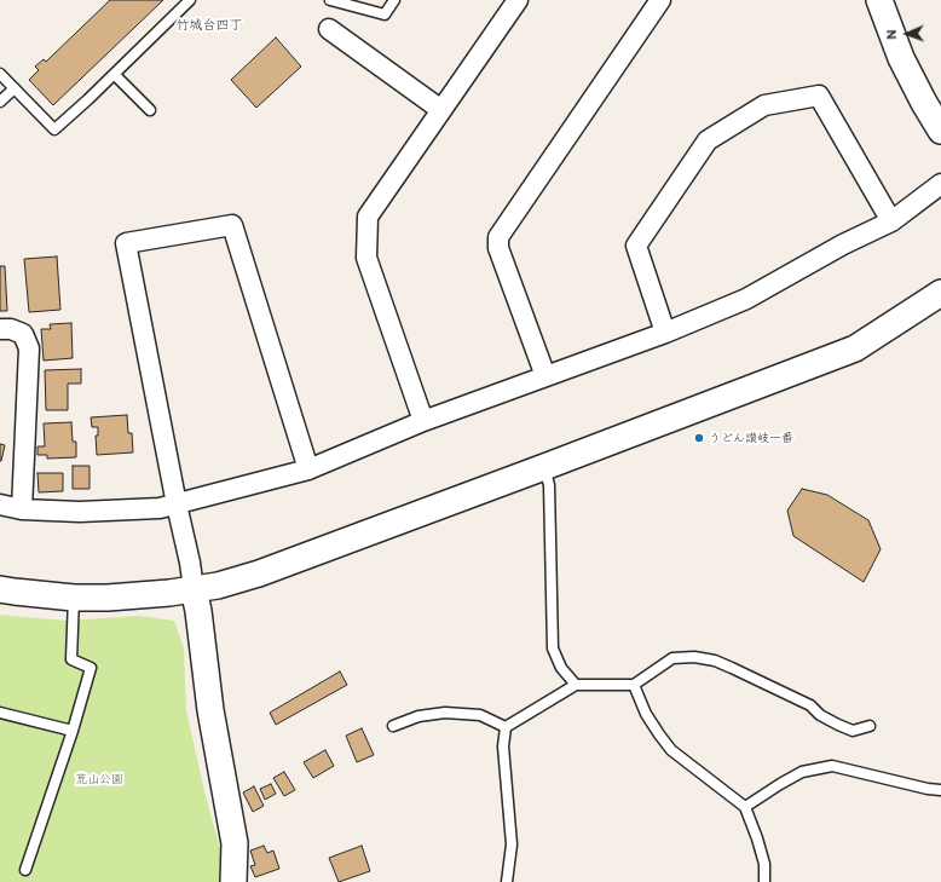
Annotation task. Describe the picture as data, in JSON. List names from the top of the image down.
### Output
{
  "districts": ["竹城台四丁"],
  "parks": ["荒山公園"],
  "places": ["うどん讃岐一番"],
  "north": "left"
}
